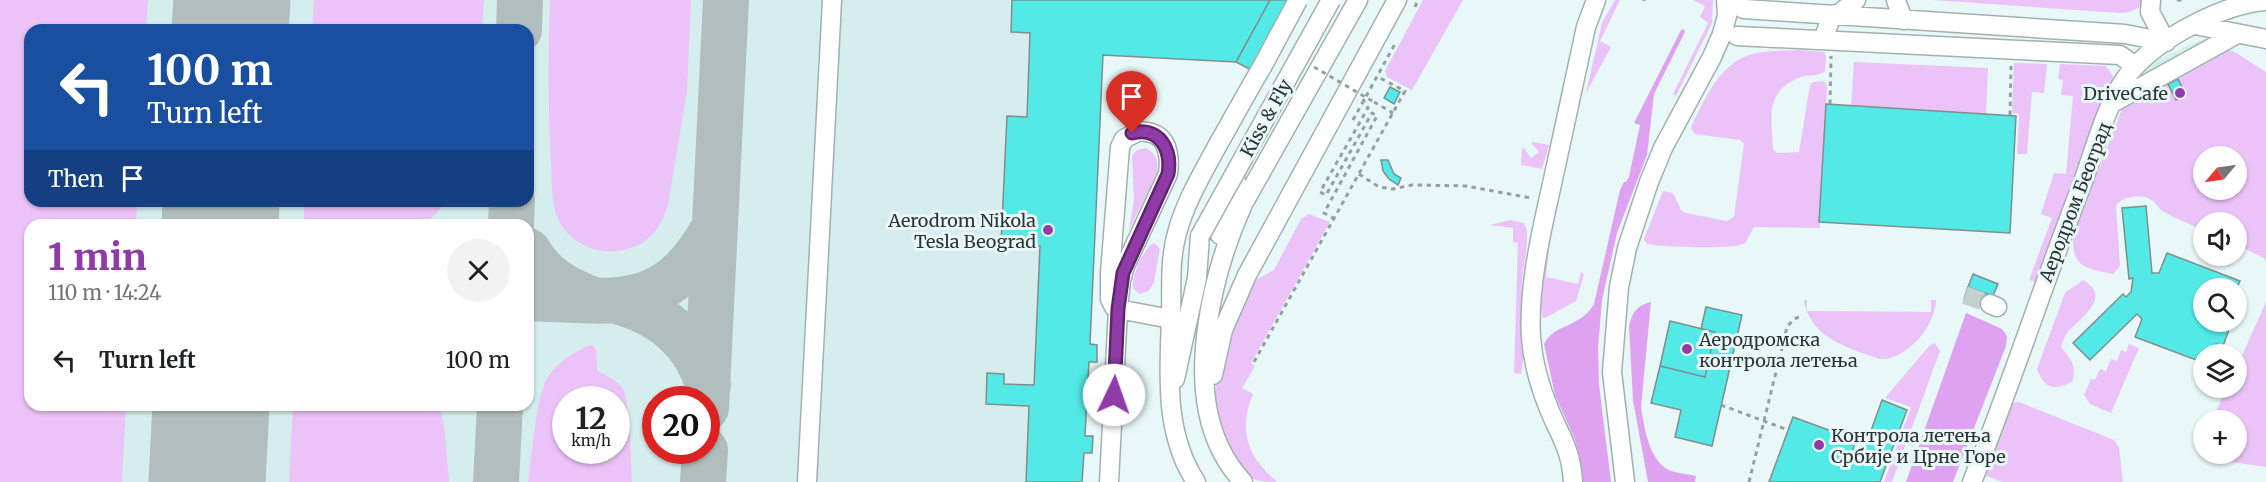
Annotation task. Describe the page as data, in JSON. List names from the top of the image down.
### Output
{
  "streets": {
    "street": ["Kiss & Fly", "Аеродром Београд"]
  },
  "places": [
    "DriveCafe",
    "Aerodrom Nikola Tesla Beograd",
    "Аеродромска контрола летења",
    "Контрола летења Србије и Црне Горе"
  ],
  "north": "bottom left",
  "page": {
    "turn": ["100 m", "Turn left"],
    "map_buttons": "+",
    "then": "Then",
    "heading": ["1 min", "110 m · 14:24"],
    "list": [
      {
        "name": "Turn left",
        "value": "100 m"
      }
    ],
    "speed": "12 km/h",
    "limit": "20"
  }
}
